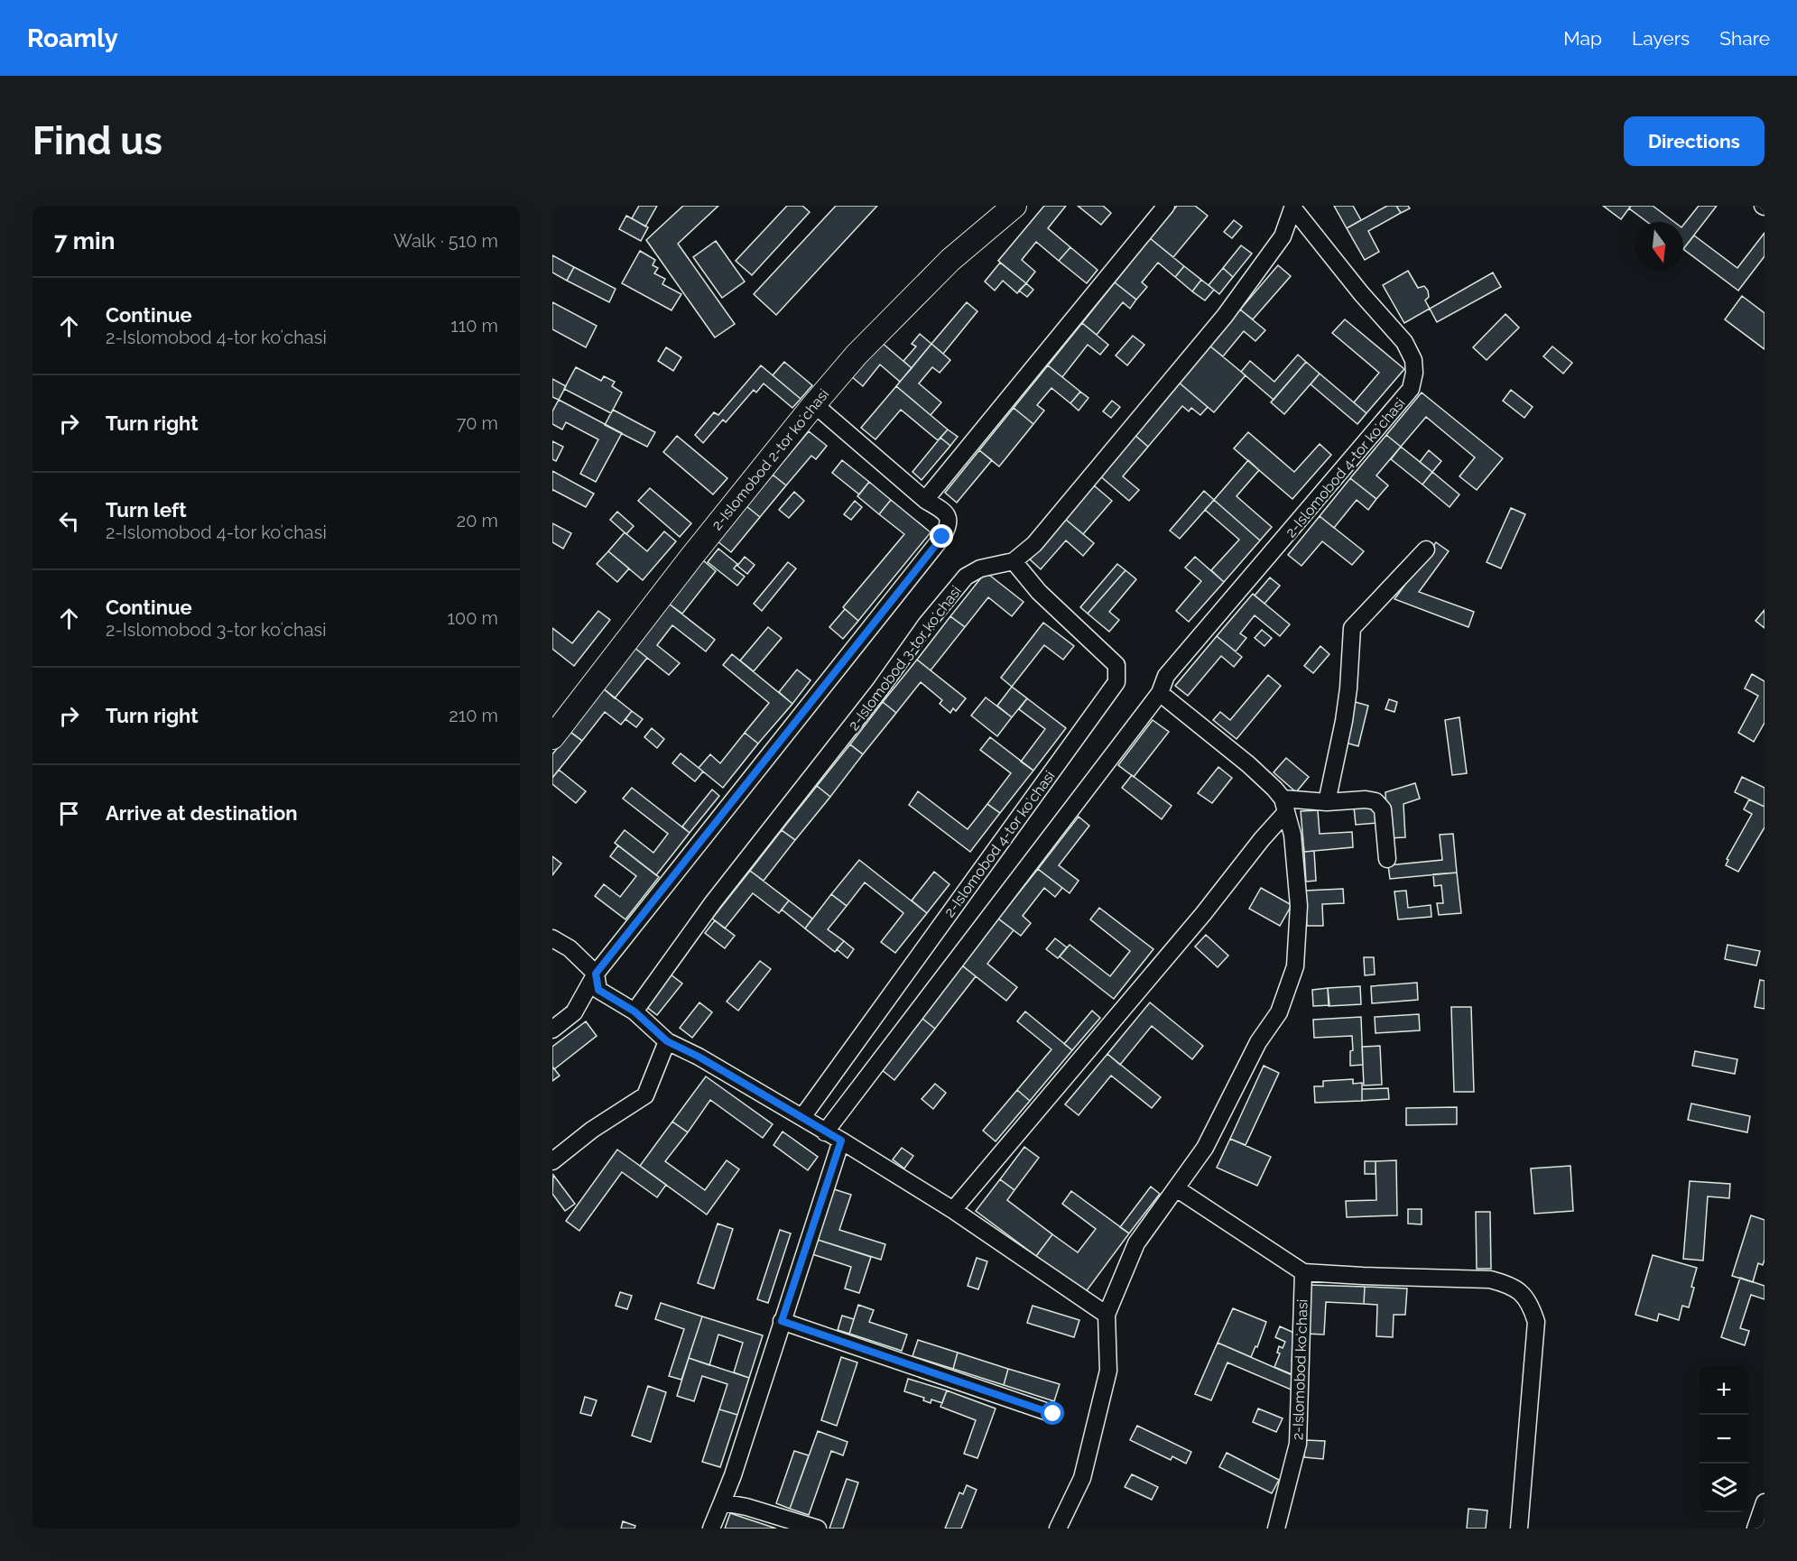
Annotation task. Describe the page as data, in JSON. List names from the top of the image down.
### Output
{
  "streets": {
    "street": [
      "2-Islomobod 2-tor koʻchasi",
      "2-Islomobod 4-tor koʻchasi",
      "2-Islomobod 3-tor koʻchasi",
      "2-Islomobod koʻchasi"
    ]
  },
  "crossings": [
    ["2-Islomobod 4-tor koʻchasi", "2-Islomobod 3-tor koʻchasi"]
  ],
  "north": "bottom",
  "page": {
    "header": "Roamly",
    "nav": ["Map", "Layers", "Share"],
    "buttons": "Directions",
    "title": "Find us",
    "heading": ["7 min", "Walk · 510 m"],
    "list": [
      ["Continue", "2-Islomobod 4-tor koʻchasi", "110 m"],
      ["Turn right", "70 m"],
      ["Turn left", "2-Islomobod 4-tor koʻchasi", "20 m"],
      ["Continue", "2-Islomobod 3-tor koʻchasi", "100 m"],
      ["Turn right", "210 m"],
      "Arrive at destination"
    ],
    "map_buttons": ["+", "−"]
  }
}
